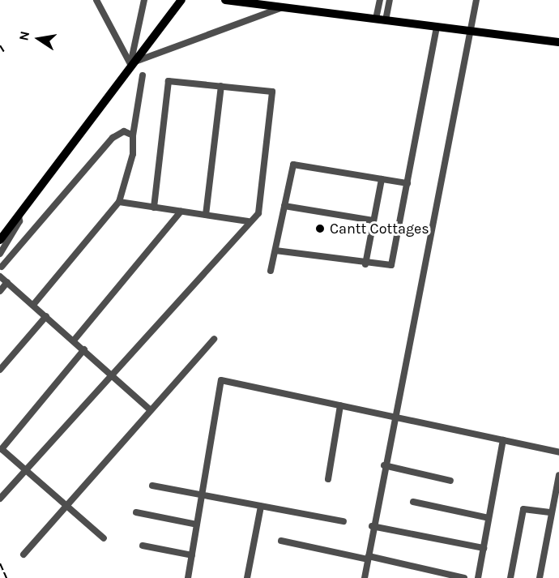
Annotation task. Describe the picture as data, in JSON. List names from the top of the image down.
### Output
{
  "places": ["Cantt Cottages"],
  "north": "left"
}
